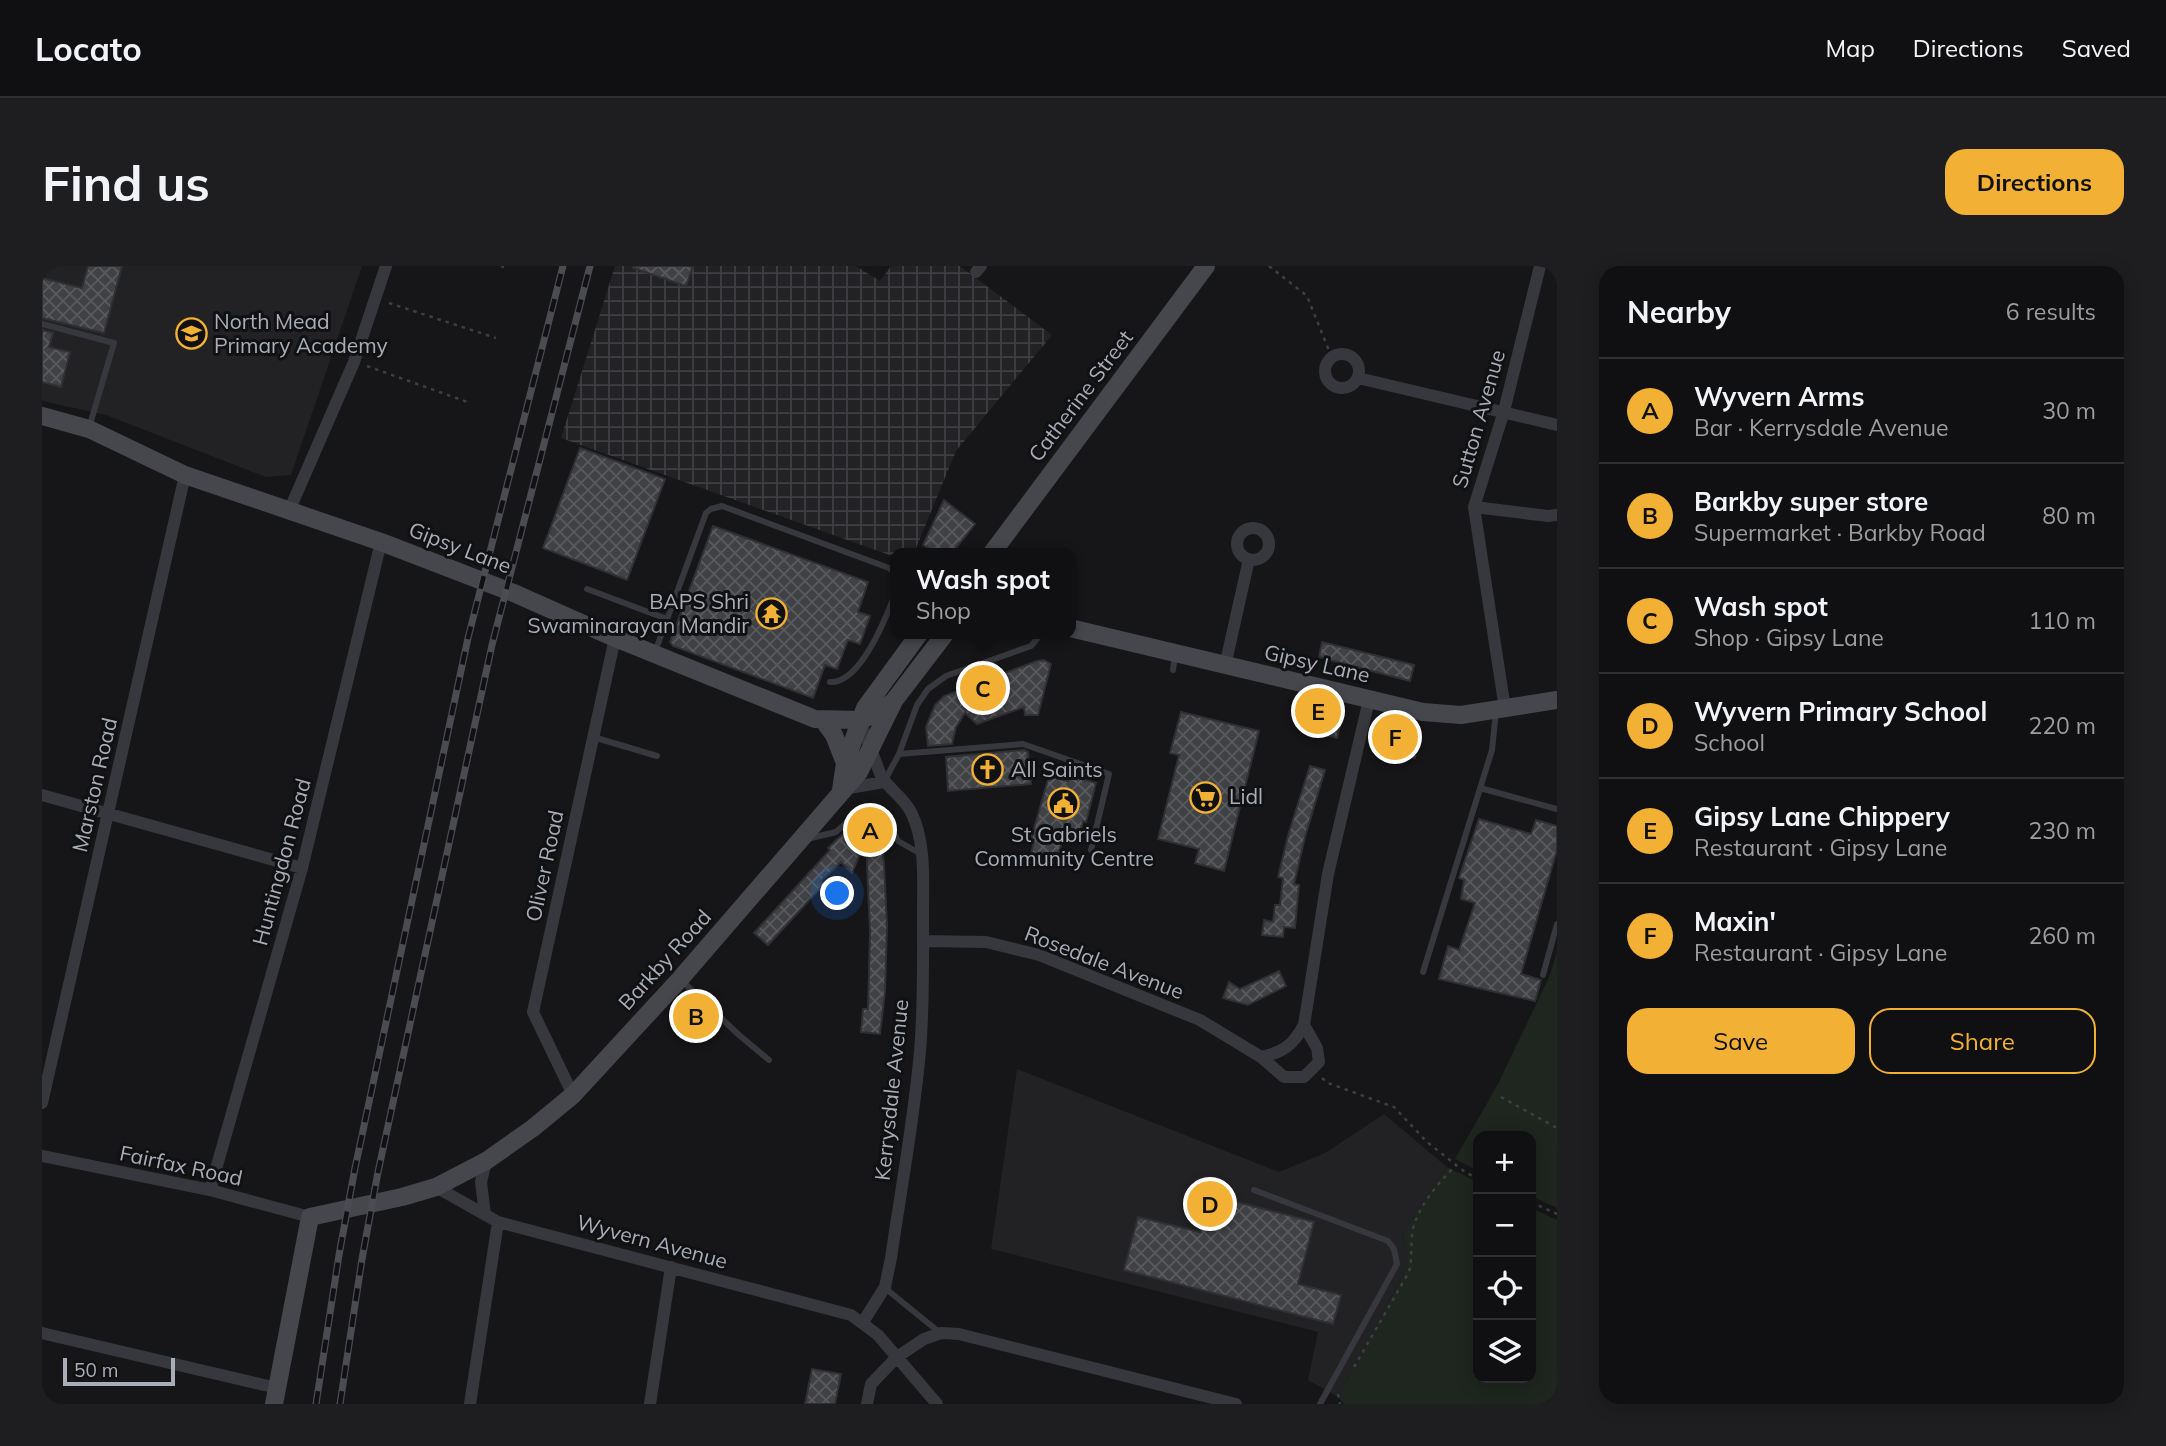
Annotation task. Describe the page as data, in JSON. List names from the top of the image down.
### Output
{
  "streets": {
    "street": [
      "Catherine Street",
      "Sutton Avenue",
      "Gipsy Lane",
      "Marston Road",
      "Huntingdon Road",
      "Oliver Road",
      "Barkby Road",
      "Rosedale Avenue",
      "Kerrysdale Avenue",
      "Fairfax Road",
      "Wyvern Avenue"
    ]
  },
  "crossings": [
    ["Sutton Avenue", "Gipsy Lane"],
    ["Gipsy Lane", "Marston Road"],
    ["Gipsy Lane", "Huntingdon Road"],
    ["Gipsy Lane", "Oliver Road"],
    ["Gipsy Lane", "Barkby Road"],
    ["Gipsy Lane", "Kerrysdale Avenue"],
    ["Huntingdon Road", "Fairfax Road"],
    ["Oliver Road", "Barkby Road"],
    ["Barkby Road", "Kerrysdale Avenue"],
    ["Barkby Road", "Fairfax Road"],
    ["Barkby Road", "Wyvern Avenue"],
    ["Rosedale Avenue", "Kerrysdale Avenue"],
    ["Kerrysdale Avenue", "Wyvern Avenue"]
  ],
  "places": {
    "school or university": ["North Mead Primary Academy"],
    "temple": ["BAPS Shri Swaminarayan Mandir"],
    "church": ["All Saints"],
    "supermarket": ["Lidl"],
    "public building": ["St Gabriels Community Centre"]
  },
  "scale_bar": "50 m",
  "page": {
    "header": "Locato",
    "nav": ["Map", "Directions", "Saved"],
    "buttons": [
      "Directions",
      ["Save", "Share"]
    ],
    "title": "Find us",
    "heading": ["Nearby", "6 results"],
    "list": [
      {
        "mark": "A",
        "name": "Wyvern Arms",
        "note": "Bar · Kerrysdale Avenue",
        "value": "30 m"
      },
      {
        "mark": "B",
        "name": "Barkby super store",
        "note": "Supermarket · Barkby Road",
        "value": "80 m"
      },
      {
        "mark": "C",
        "name": "Wash spot",
        "note": "Shop · Gipsy Lane",
        "value": "110 m"
      },
      {
        "mark": "D",
        "name": "Wyvern Primary School",
        "note": "School",
        "value": "220 m"
      },
      {
        "mark": "E",
        "name": "Gipsy Lane Chippery",
        "note": "Restaurant · Gipsy Lane",
        "value": "230 m"
      },
      {
        "mark": "F",
        "name": "Maxin'",
        "note": "Restaurant · Gipsy Lane",
        "value": "260 m"
      }
    ],
    "popup": ["Wash spot", "Shop"],
    "pins": [
      "C",
      "E",
      "F",
      "A",
      "B",
      "D"
    ],
    "map_buttons": ["+", "−"],
    "scale": "50 m"
  }
}
